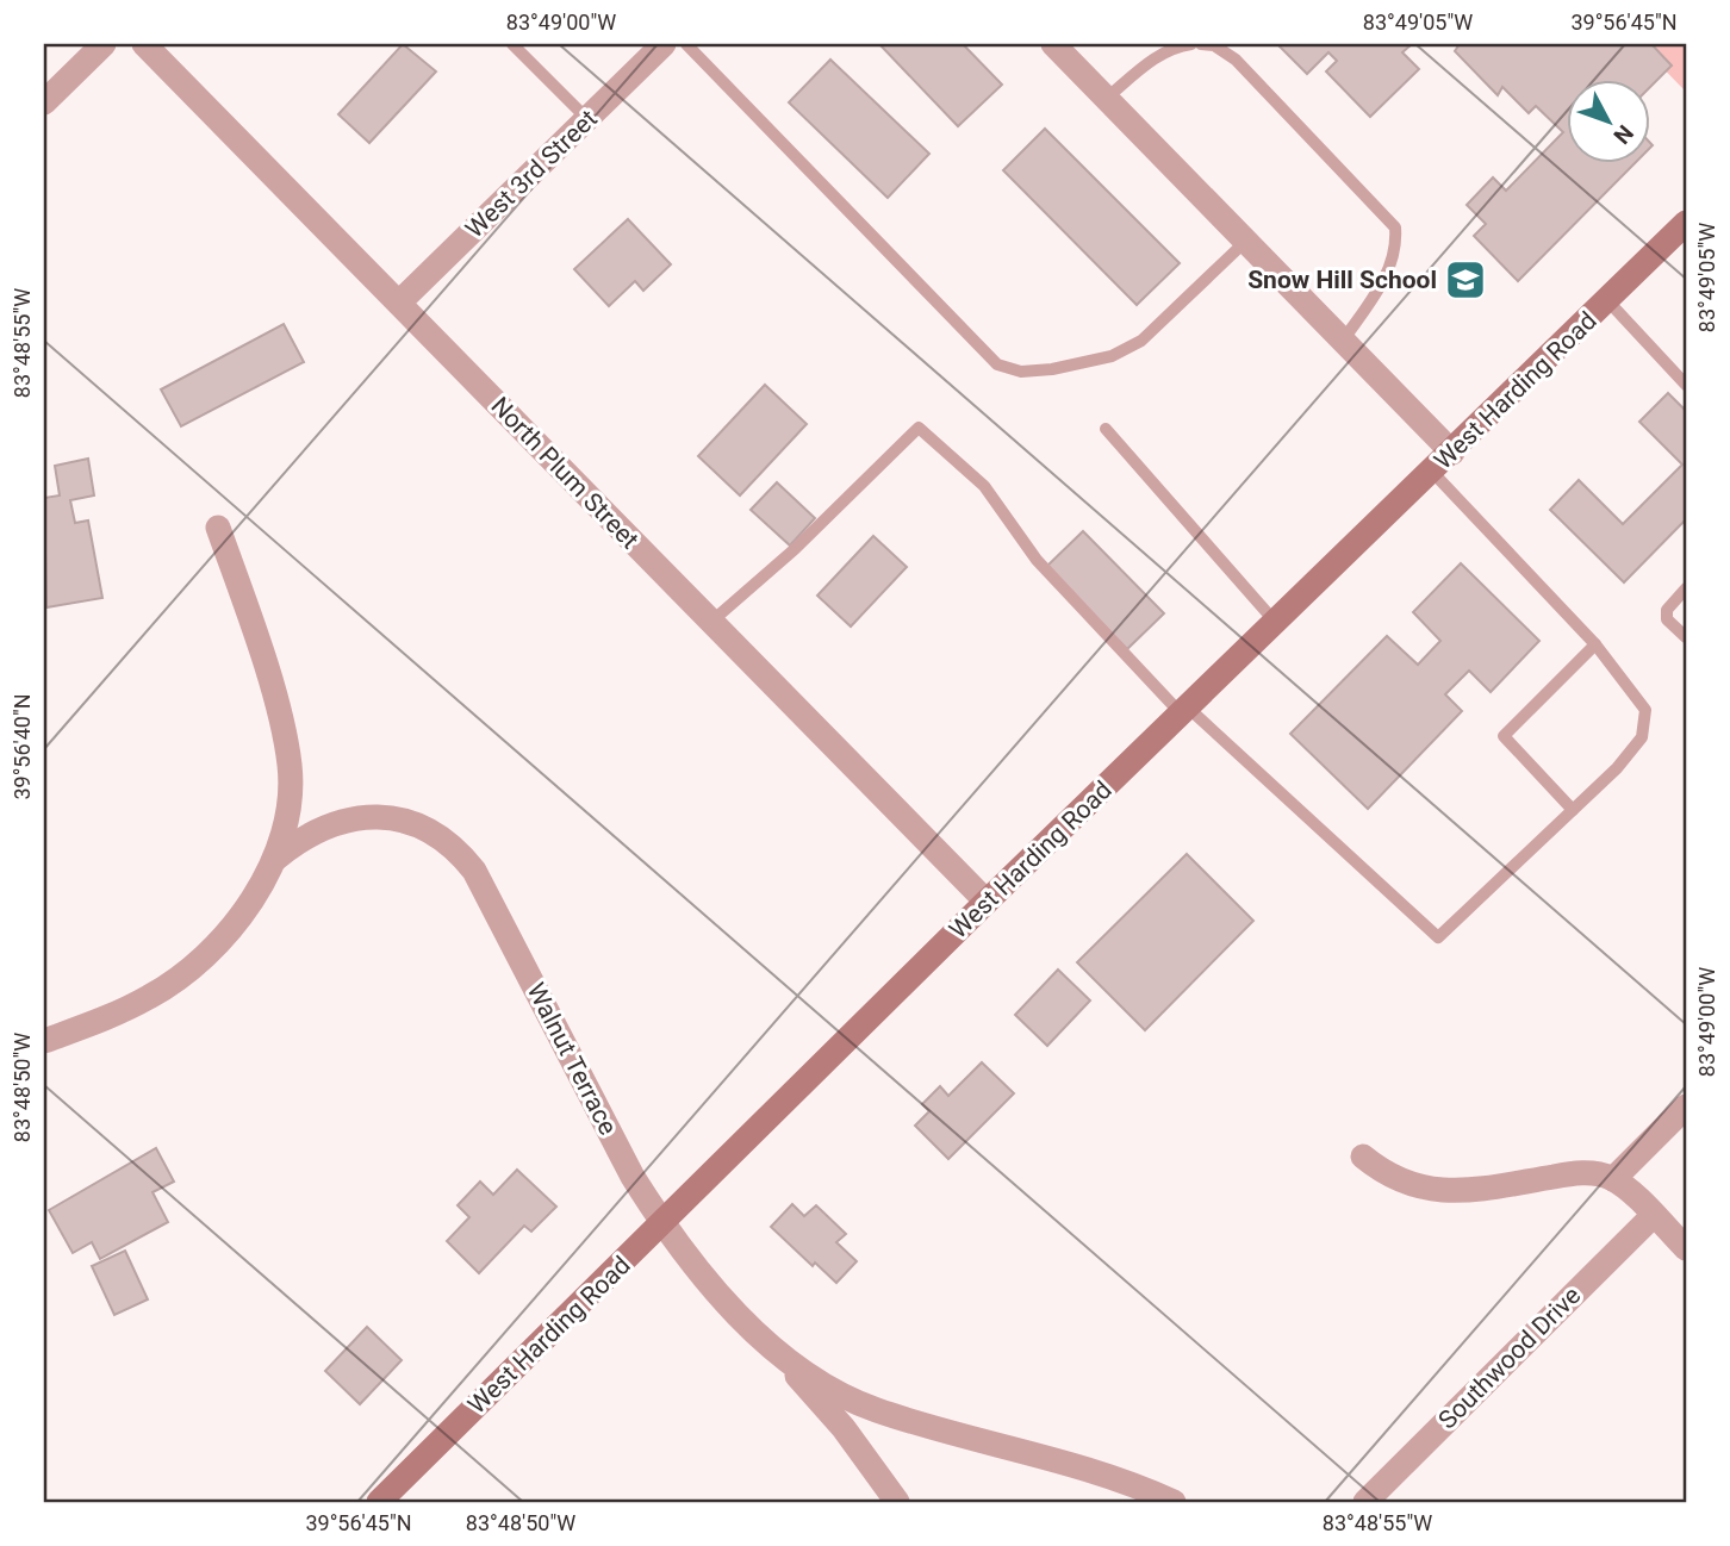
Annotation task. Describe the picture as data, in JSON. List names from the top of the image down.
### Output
{
  "streets": {
    "street": [
      "West 3rd Street",
      "West Harding Road",
      "North Plum Street",
      "Walnut Terrace",
      "Southwood Drive"
    ]
  },
  "crossings": [
    ["West 3rd Street", "North Plum Street"],
    ["West Harding Road", "North Plum Street"],
    ["West Harding Road", "Walnut Terrace"]
  ],
  "places": {
    "school or university": ["Snow Hill School"]
  },
  "north": "bottom right",
  "coordinates": [
    "83°49'00\"W",
    "83°49'05\"W",
    "39°56'45\"N",
    "83°48'55\"W",
    "39°56'40\"N",
    "83°48'50\"W"
  ]
}
